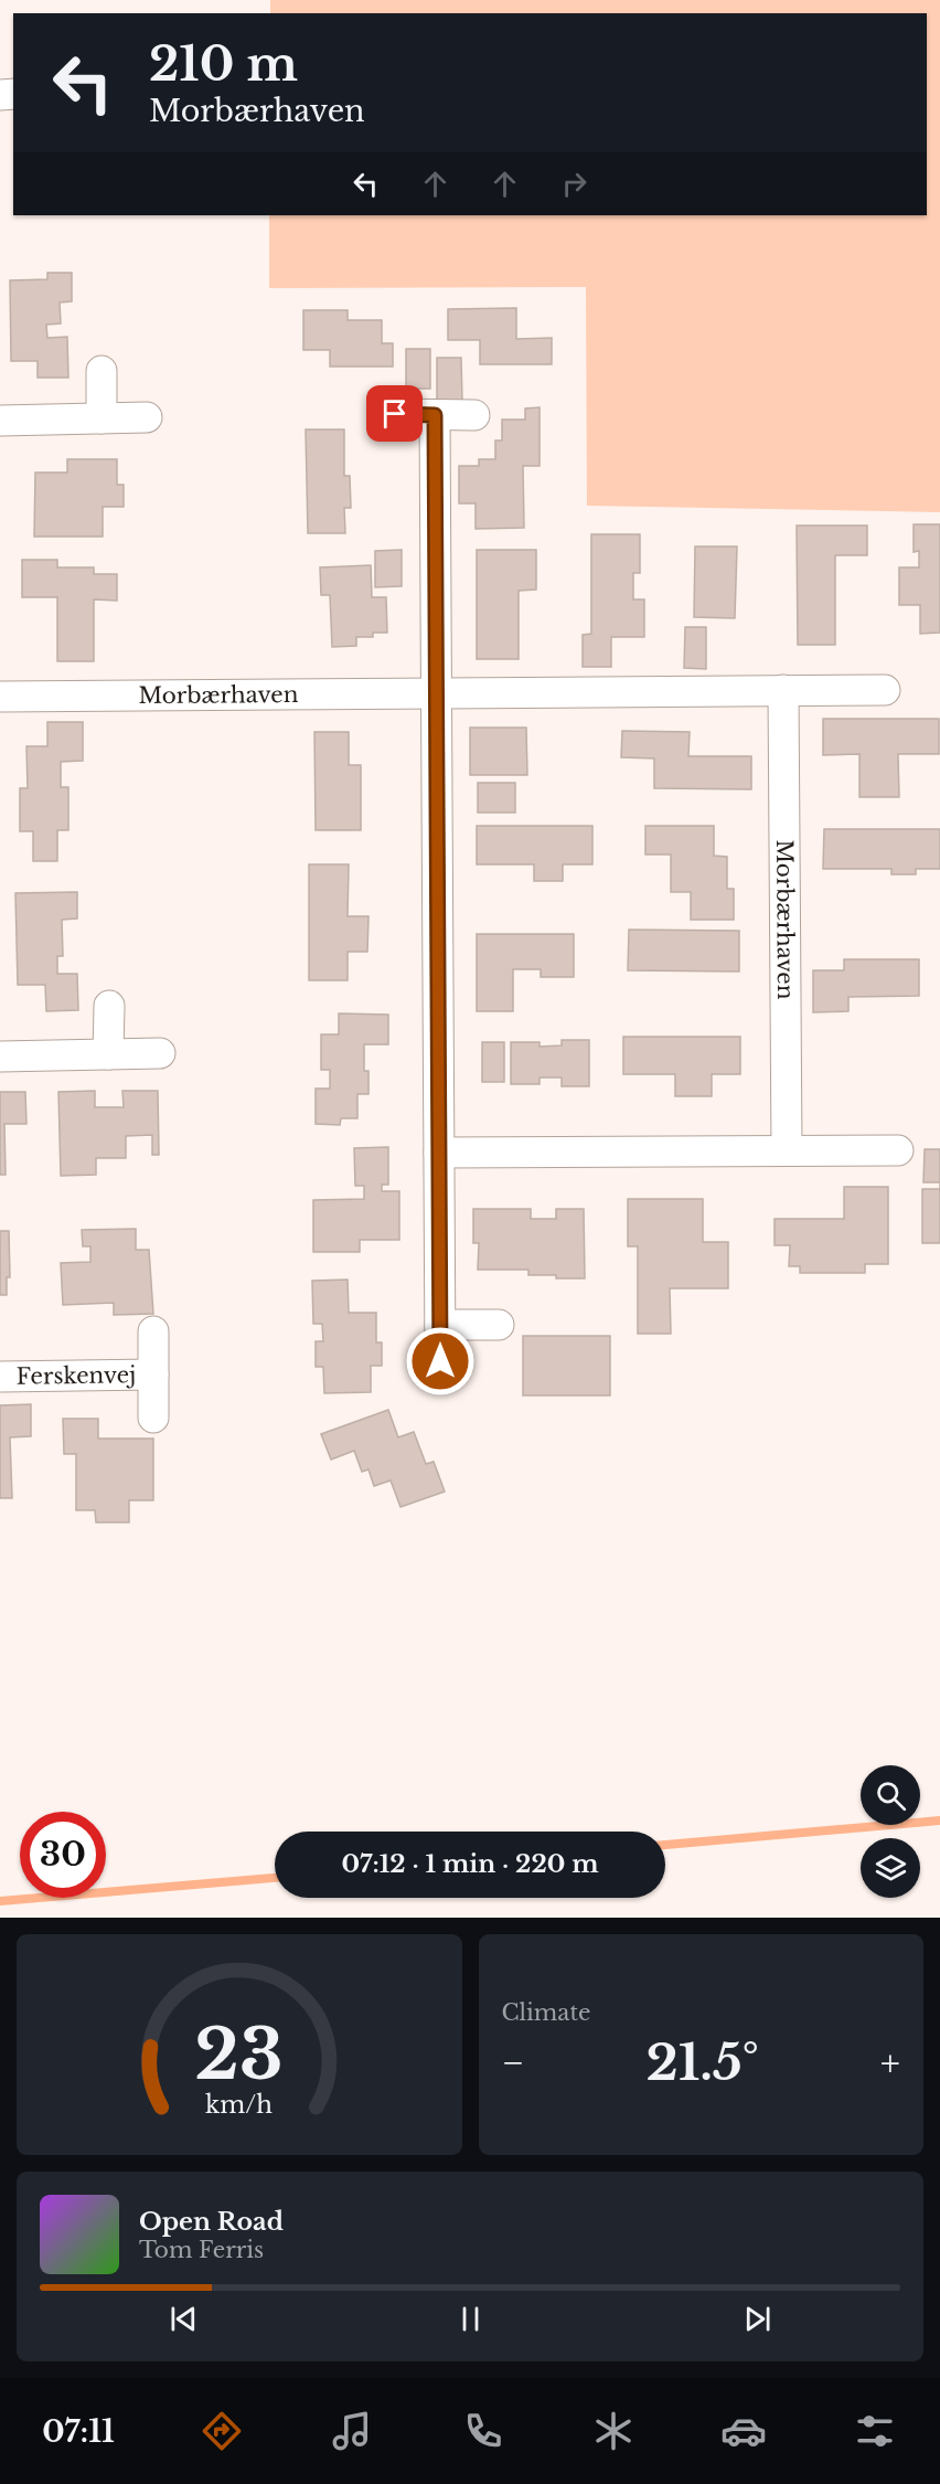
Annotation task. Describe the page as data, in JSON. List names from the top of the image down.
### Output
{
  "streets": {
    "street": ["Morbærhaven", "Ferskenvej"]
  },
  "page": {
    "turn": ["210 m", "Morbærhaven"],
    "limit": "30",
    "trip": "07:12 · 1 min · 220 m",
    "tile": "Climate",
    "heat": ["−", "21.5°", "+"],
    "song": ["Open Road", "Tom Ferris"],
    "tabs": "07:11",
    "gauge": ["23", "km/h"]
  }
}
